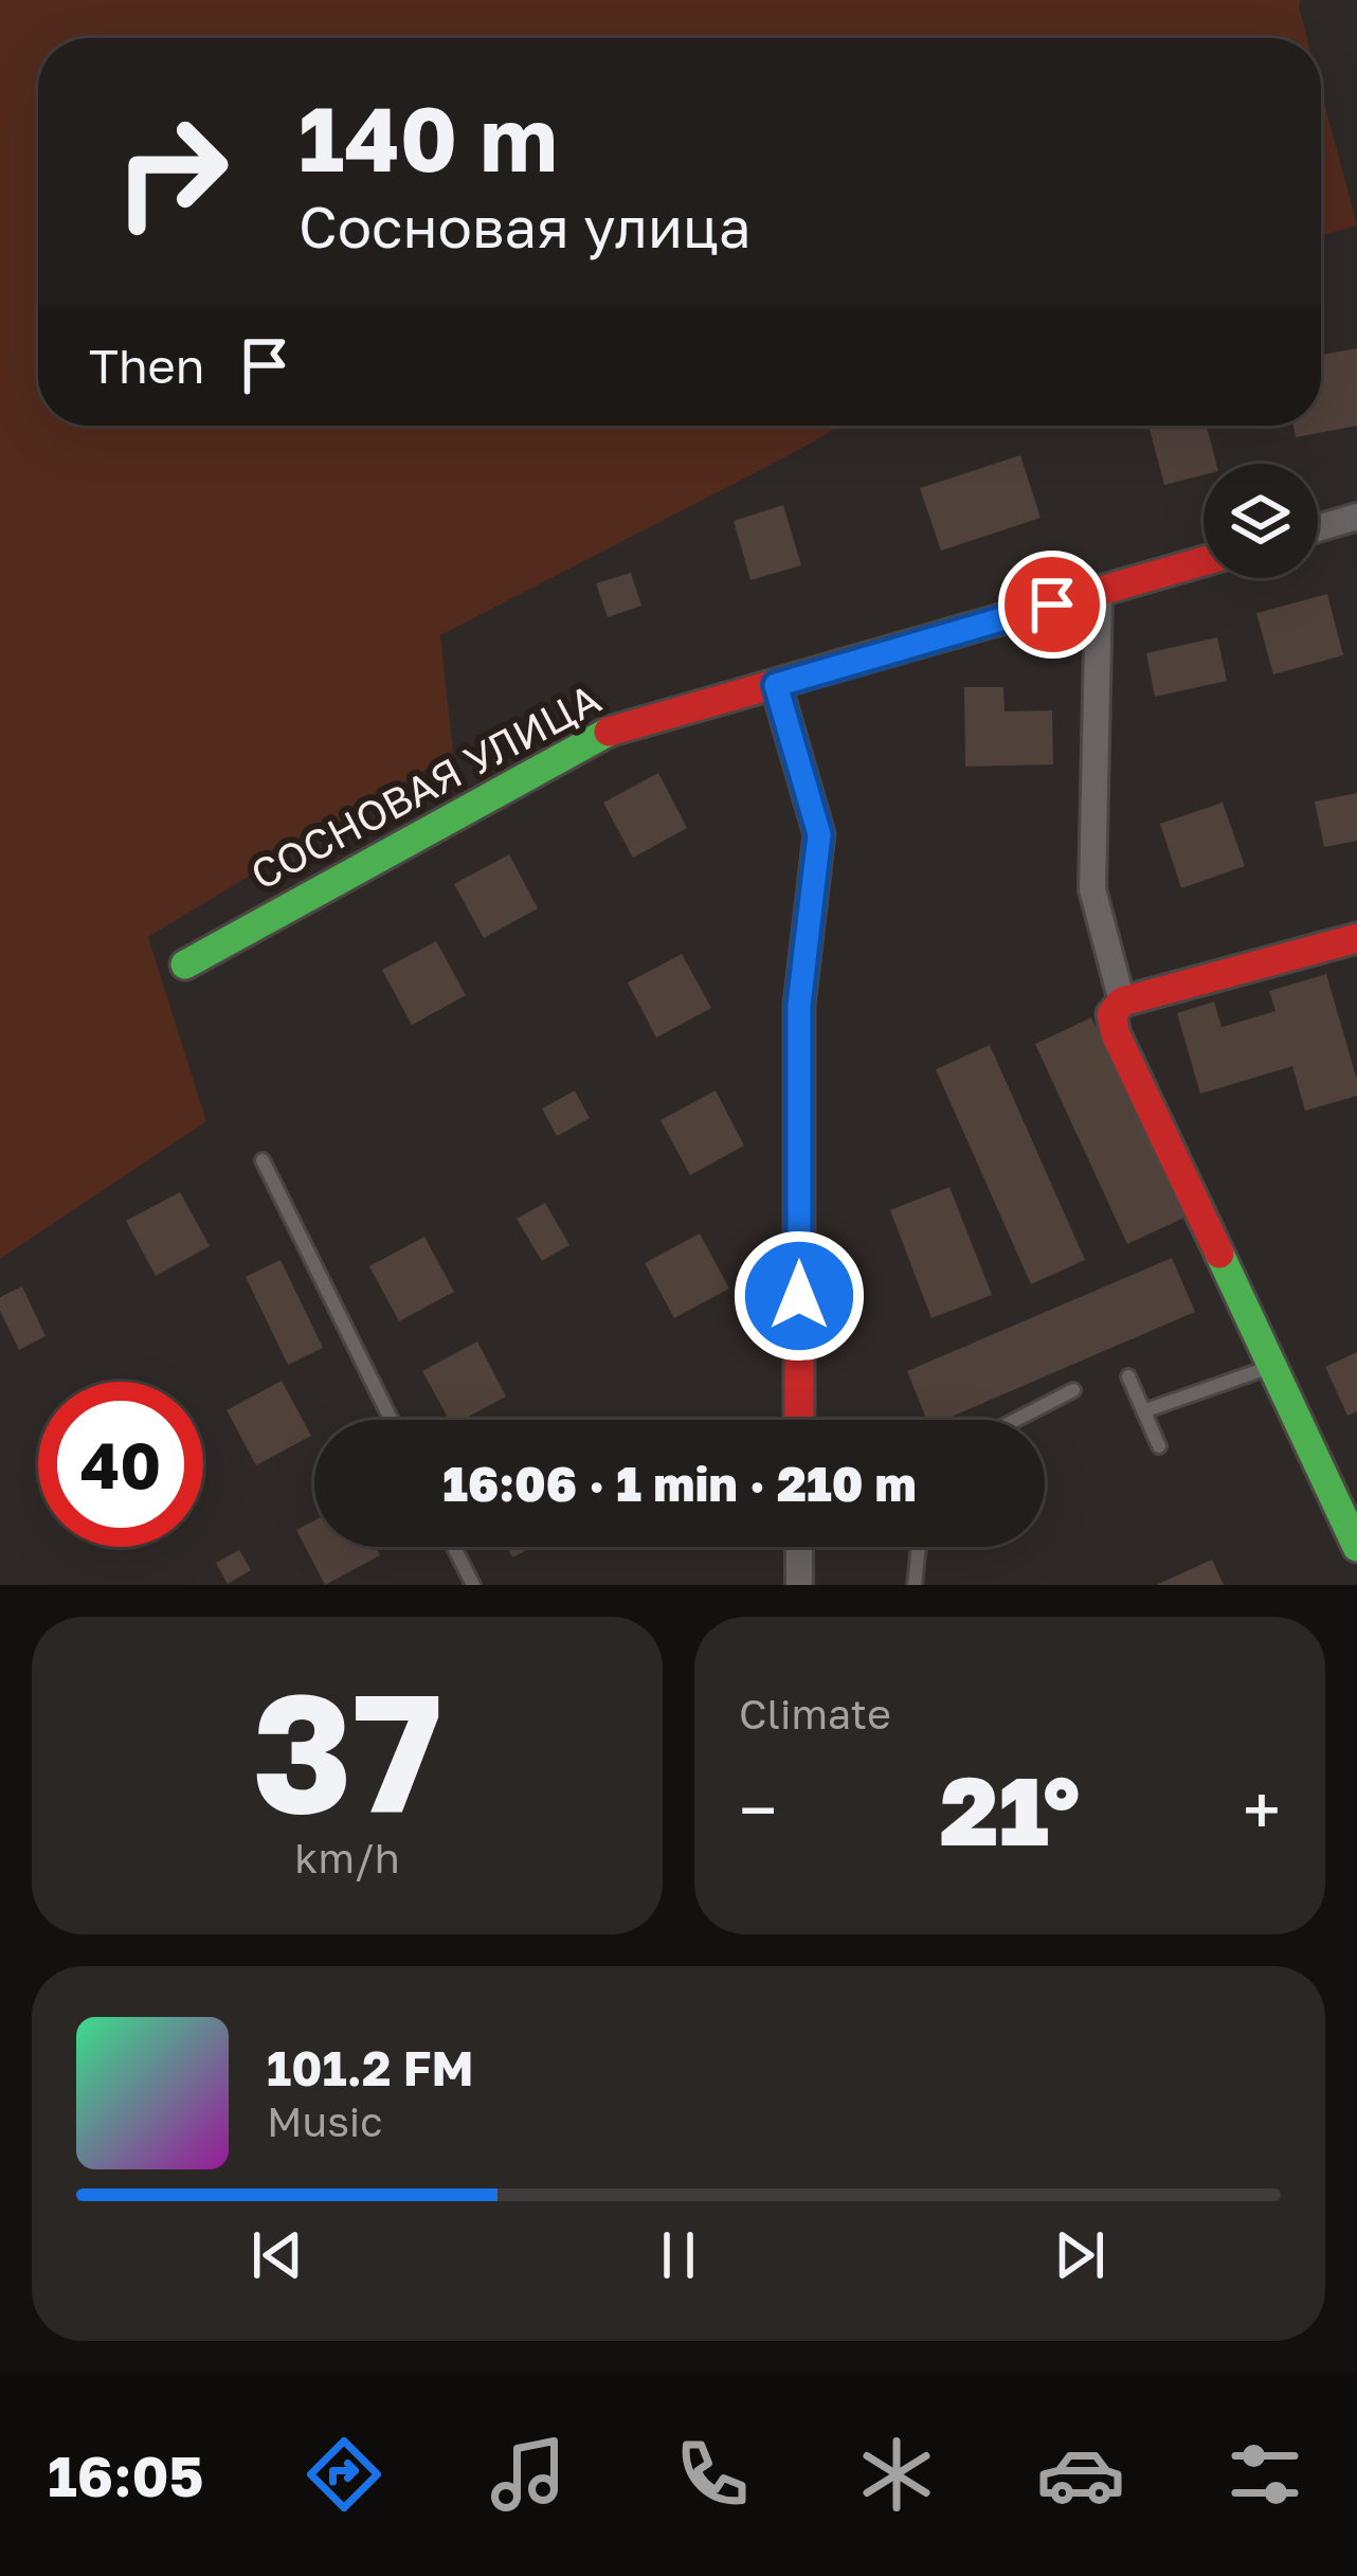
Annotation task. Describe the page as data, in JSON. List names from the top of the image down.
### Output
{
  "streets": {
    "street": ["СОСНОВАЯ УЛИЦА"]
  },
  "page": {
    "turn": ["140 m", "Сосновая улица"],
    "then": "Then",
    "limit": "40",
    "trip": "16:06 · 1 min · 210 m",
    "tile": [
      ["37", "km/h"],
      "Climate"
    ],
    "heat": ["−", "21°", "+"],
    "song": ["101.2 FM", "Music"],
    "tabs": "16:05"
  }
}
